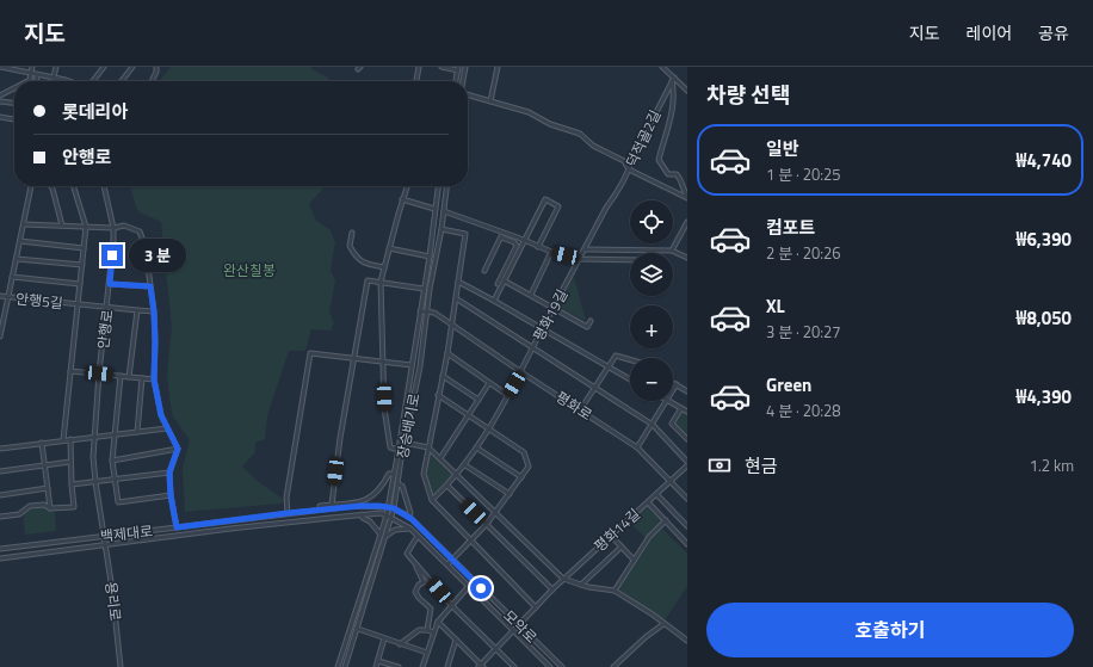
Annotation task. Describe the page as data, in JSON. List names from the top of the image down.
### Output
{
  "streets": {
    "street": [
      "덕적골2길",
      "안행5길",
      "평화19길",
      "안행로",
      "평화로",
      "장승배기로",
      "평화14길",
      "백제대로",
      "용리로",
      "모악로"
    ]
  },
  "crossings": [
    ["덕적골2길", "평화19길"],
    ["안행5길", "안행로"],
    ["평화19길", "평화로"],
    ["안행로", "백제대로"],
    ["안행로", "용리로"],
    ["평화로", "장승배기로"],
    ["평화로", "평화14길"],
    ["장승배기로", "백제대로"],
    ["장승배기로", "모악로"],
    ["평화14길", "모악로"],
    ["백제대로", "용리로"],
    ["백제대로", "모악로"]
  ],
  "parks": ["완산칠봉"],
  "page": {
    "header": "지도",
    "nav": ["지도", "레이어", "공유"],
    "heading": "차량 선택",
    "banner": ["롯데리아", "안행로"],
    "list": [
      {
        "name": "일반",
        "note": "1 분 · 20:25",
        "value": "₩4,740"
      },
      {
        "name": "컴포트",
        "note": "2 분 · 20:26",
        "value": "₩6,390"
      },
      {
        "name": "XL",
        "note": "3 분 · 20:27",
        "value": "₩8,050"
      },
      {
        "name": "Green",
        "note": "4 분 · 20:28",
        "value": "₩4,390"
      }
    ],
    "map_buttons": ["+", "−"],
    "bubble": "3 분",
    "pay": ["현금", "1.2 km"],
    "buttons": "호출하기"
  }
}
